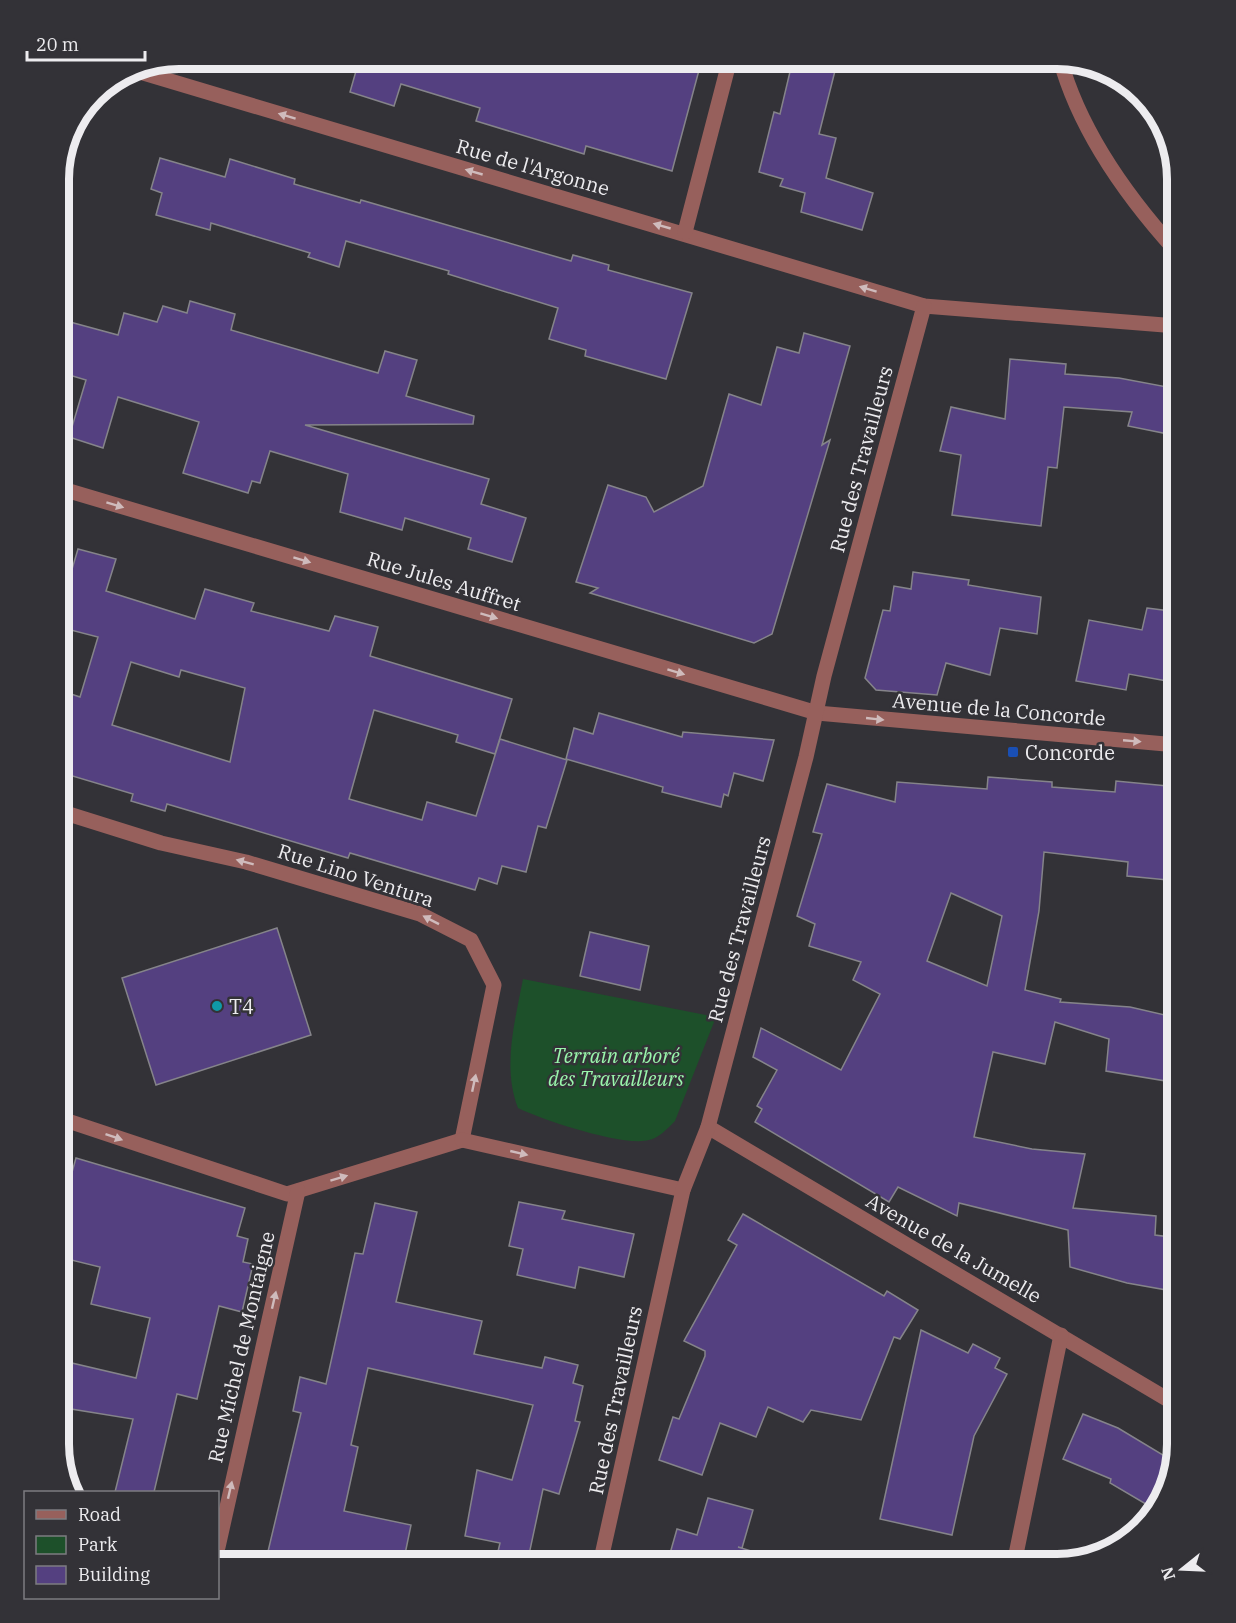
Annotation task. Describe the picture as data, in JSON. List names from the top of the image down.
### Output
{
  "streets": {
    "street": [
      "Rue de l'Argonne",
      "Rue des Travailleurs",
      "Rue Jules Auffret",
      "Avenue de la Concorde",
      "Rue Lino Ventura",
      "Avenue de la Jumelle",
      "Rue Michel de Montaigne"
    ]
  },
  "crossings": [
    ["Rue de l'Argonne", "Rue des Travailleurs"],
    ["Rue des Travailleurs", "Rue Jules Auffret"],
    ["Rue des Travailleurs", "Avenue de la Concorde"],
    ["Rue des Travailleurs", "Avenue de la Jumelle"],
    ["Rue Jules Auffret", "Avenue de la Concorde"]
  ],
  "one_way": [
    "Rue de l'Argonne",
    "Rue Jules Auffret",
    "Avenue de la Concorde",
    "Rue Lino Ventura",
    "Rue Michel de Montaigne"
  ],
  "parks": ["Terrain arboré des Travailleurs"],
  "places": {
    "transit": ["Concorde"],
    "other": ["T4"]
  },
  "legend": ["Road", "Park", "Building"],
  "scale_bar": "20 m",
  "north": "left"
}
